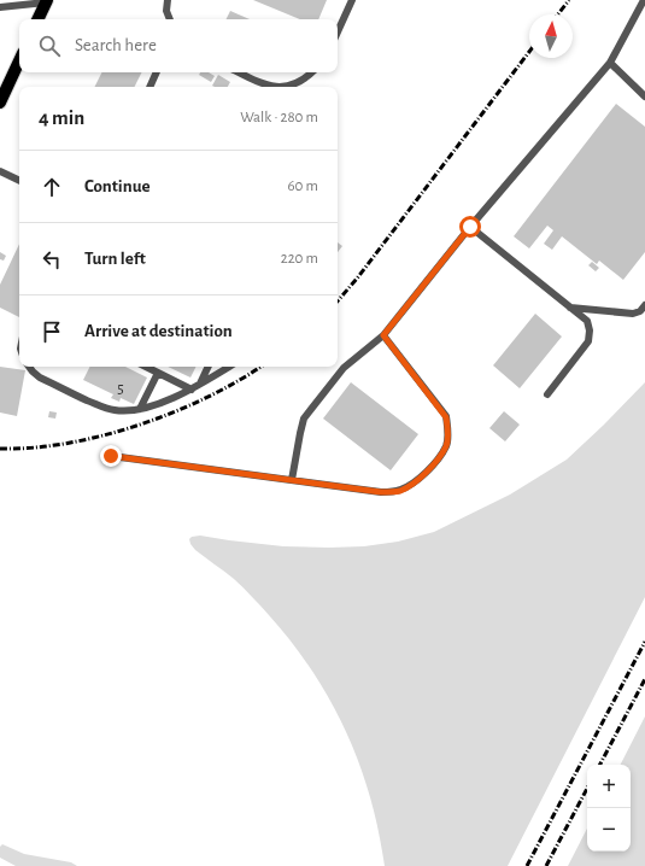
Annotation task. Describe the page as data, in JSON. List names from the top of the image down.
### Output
{
  "house_numbers": ["5"],
  "north": "top",
  "page": {
    "search": "Search here",
    "heading": ["4 min", "Walk · 280 m"],
    "list": [
      ["Continue", "60 m"],
      ["Turn left", "220 m"],
      "Arrive at destination"
    ],
    "map_buttons": ["+", "−"]
  }
}
